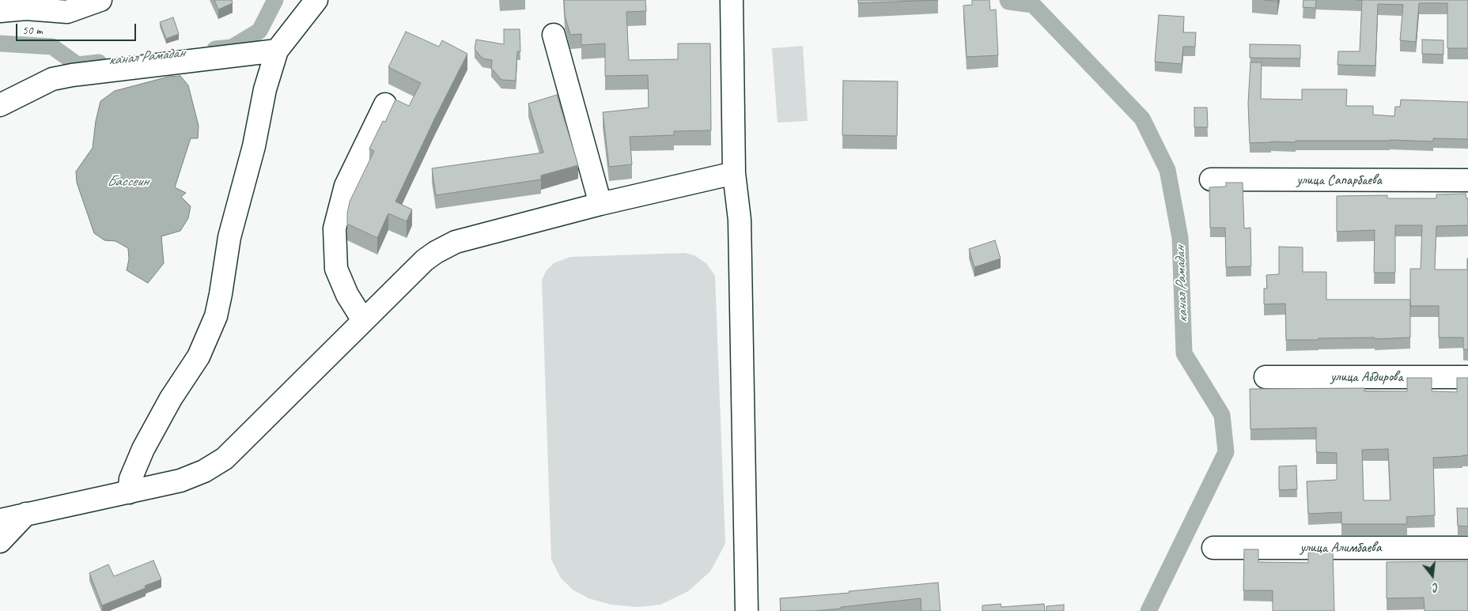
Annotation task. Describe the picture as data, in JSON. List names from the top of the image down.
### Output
{
  "streets": {
    "street": ["улица Сапарбаева", "улица Абдирова", "улица Алимбаева"]
  },
  "water": ["канал Рамадан", "Бассеин"],
  "scale_bar": "50 m",
  "north": "bottom"
}
